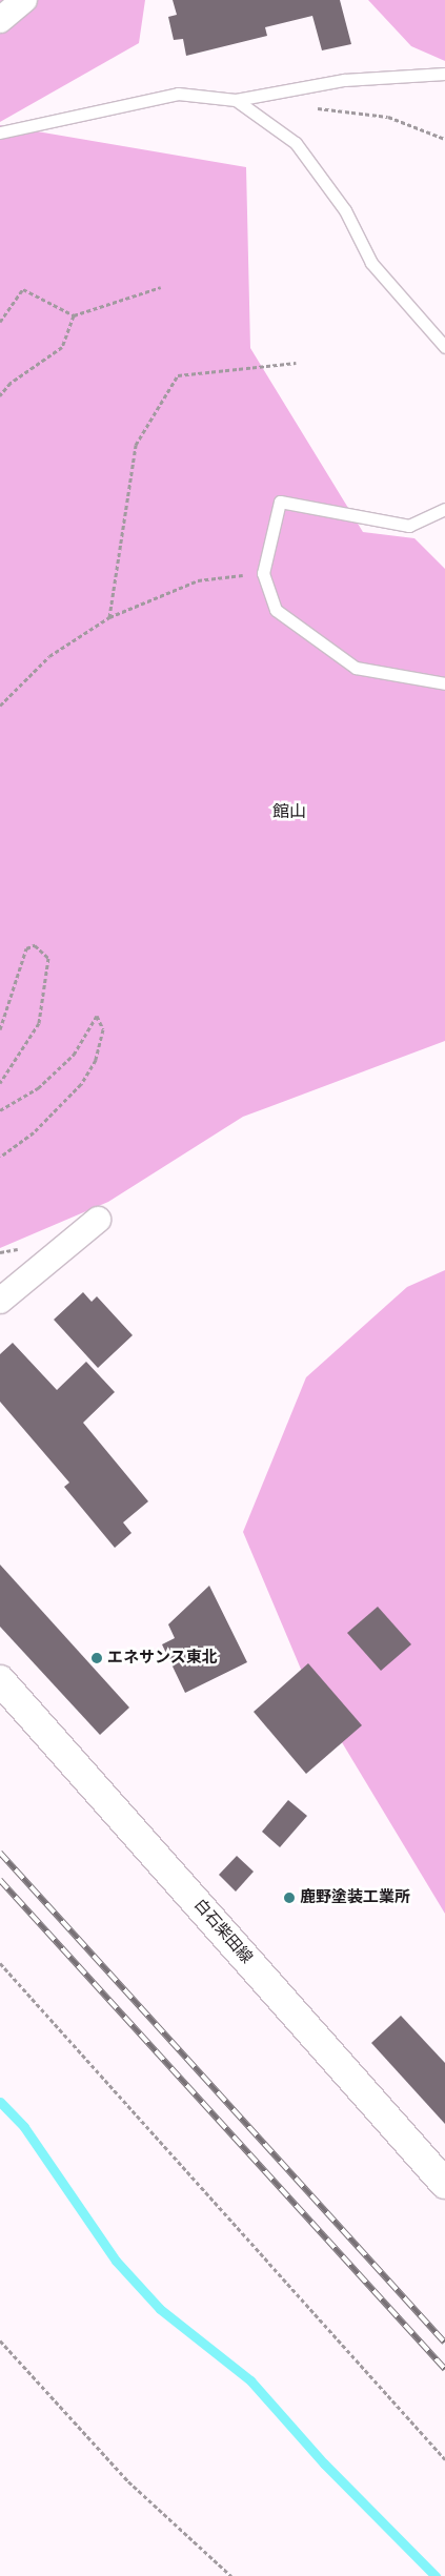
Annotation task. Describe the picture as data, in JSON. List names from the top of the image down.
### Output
{
  "streets": {
    "main road": ["白石柴田線"]
  },
  "districts": ["館山"],
  "places": ["エネサンス東北", "鹿野塗装工業所"]
}
